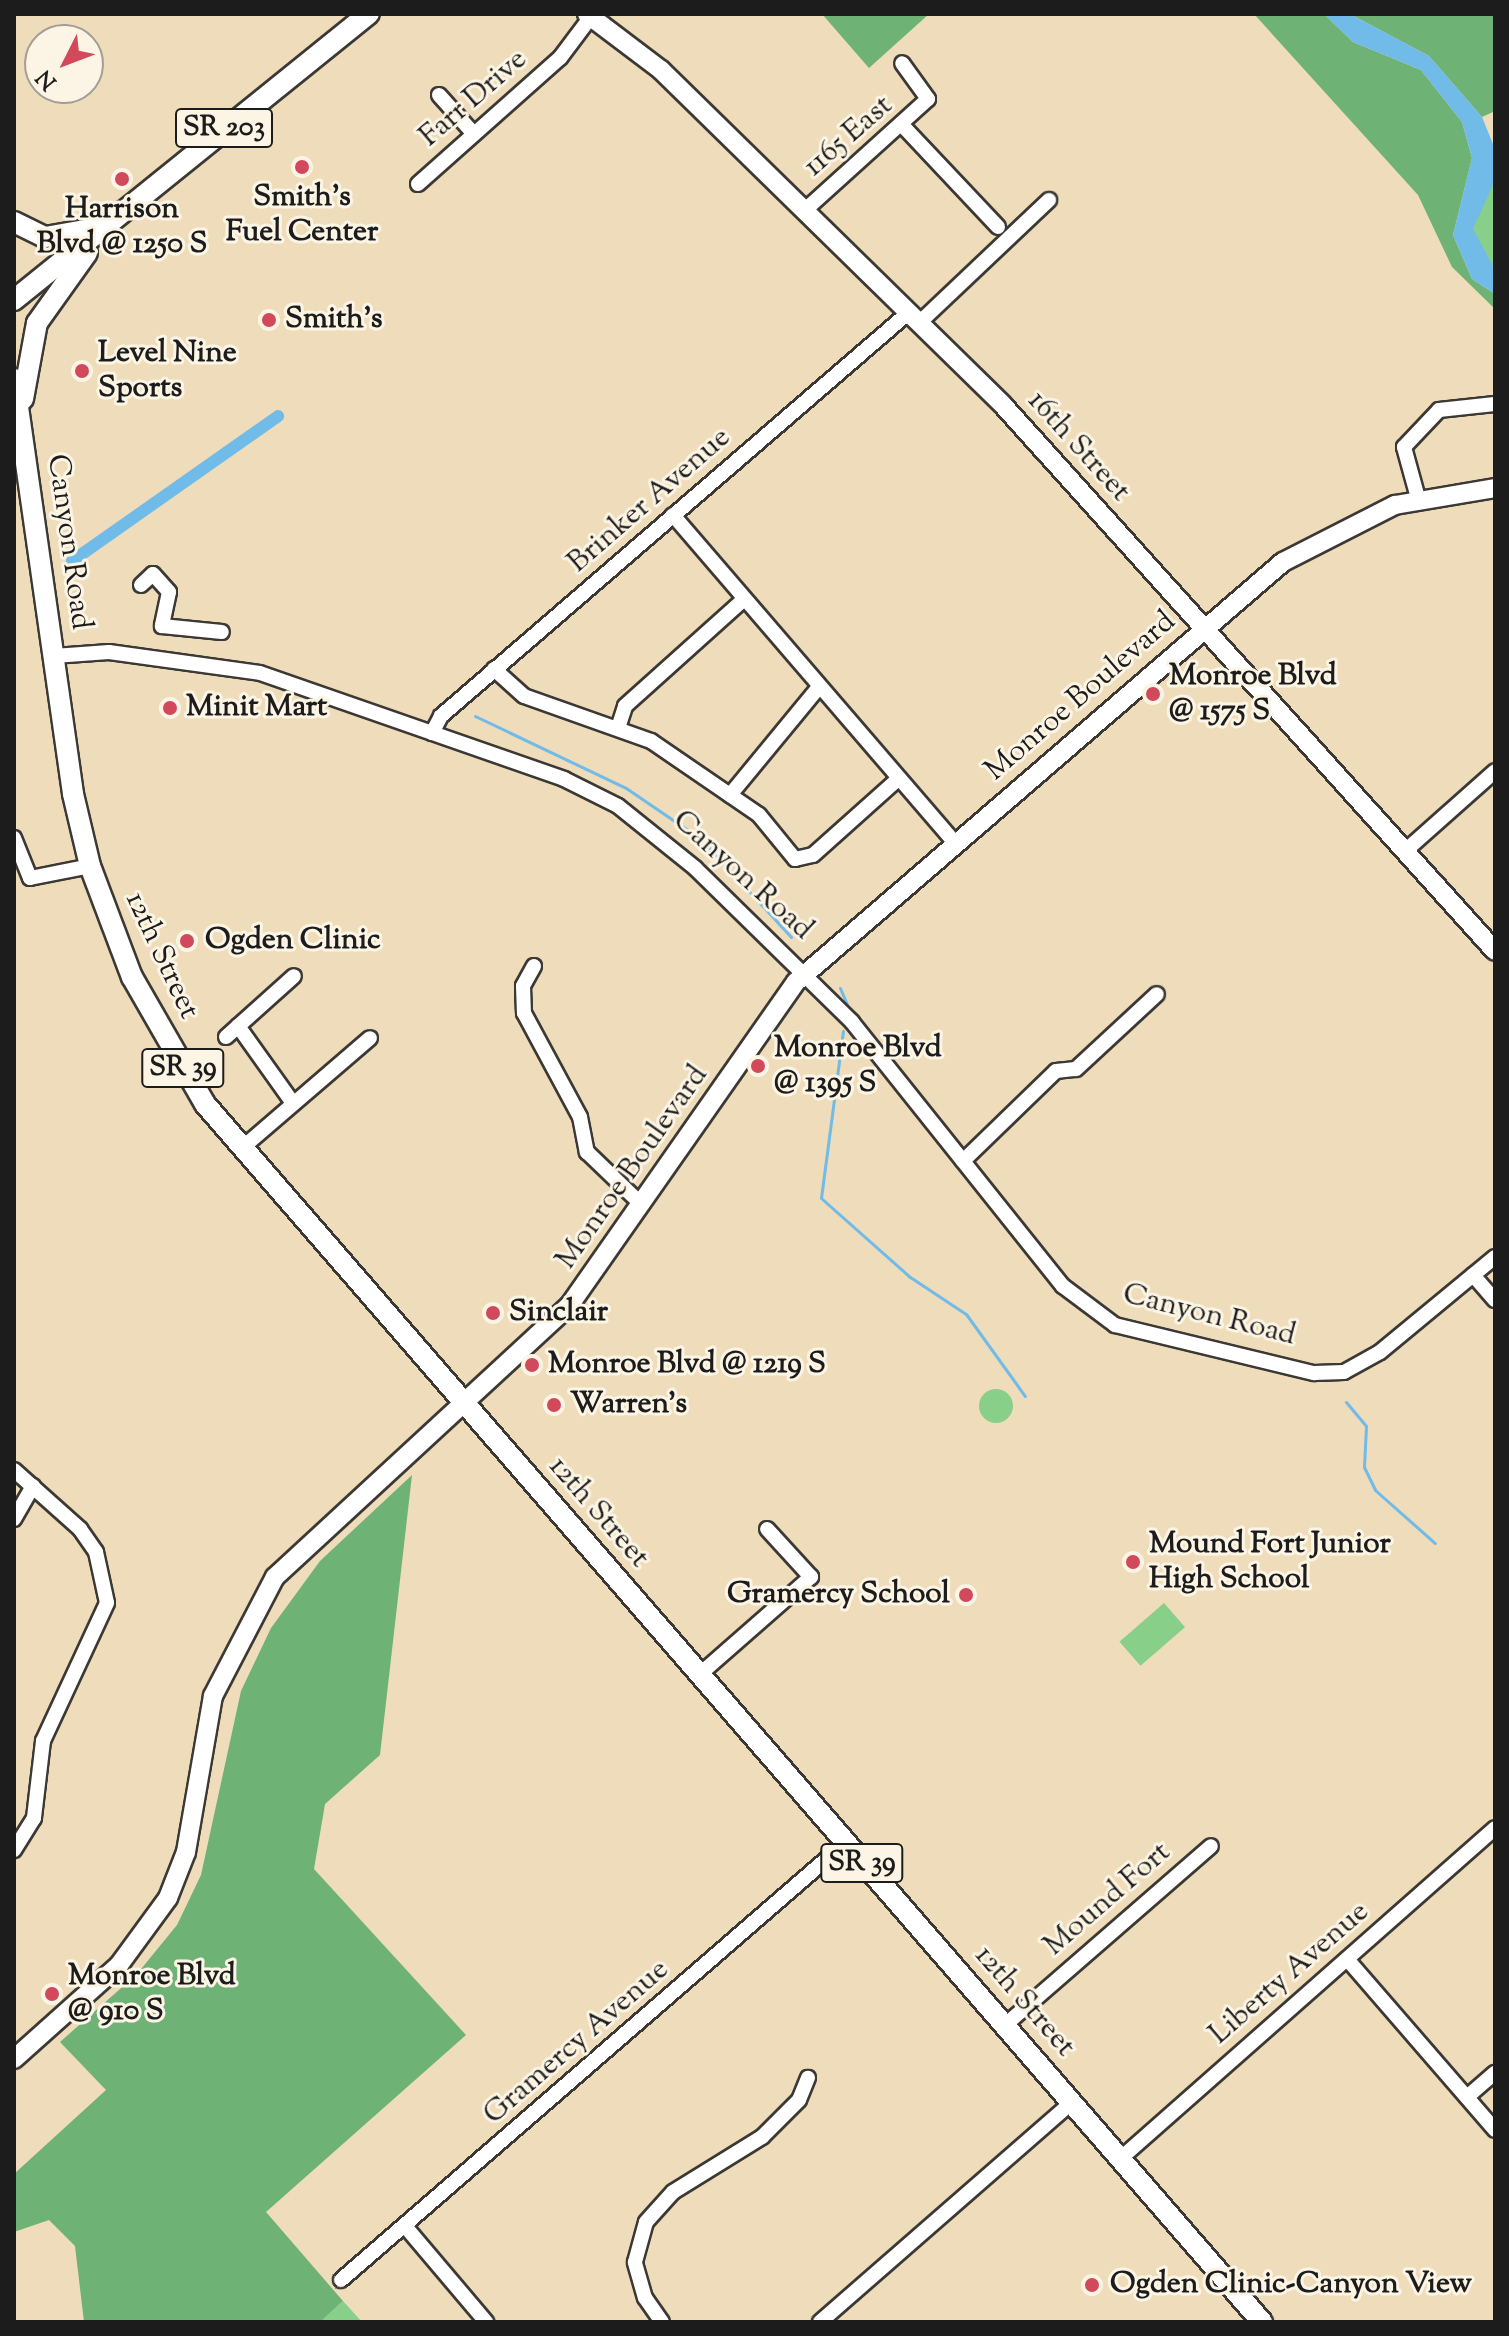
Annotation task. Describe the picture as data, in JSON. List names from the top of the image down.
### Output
{
  "streets": {
    "main road": [
      "SR 203",
      "16th Street",
      "Canyon Road",
      "Monroe Boulevard",
      "12th Street",
      "SR 39"
    ],
    "street": [
      "Farr Drive",
      "1165 East",
      "Brinker Avenue",
      "Mound Fort",
      "Liberty Avenue",
      "Gramercy Avenue"
    ]
  },
  "crossings": [
    ["Farr Drive", "16th Street"],
    ["1165 East", "16th Street"],
    ["16th Street", "Brinker Avenue"],
    ["16th Street", "Monroe Boulevard"],
    ["Brinker Avenue", "Canyon Road"],
    ["Canyon Road", "Monroe Boulevard"],
    ["Canyon Road", "12th Street"],
    ["Monroe Boulevard", "12th Street"],
    ["12th Street", "Mound Fort"],
    ["12th Street", "Liberty Avenue"],
    ["12th Street", "Gramercy Avenue"]
  ],
  "places": [
    "Smith's Fuel Center",
    "Harrison Blvd @ 1250 S",
    "Smith's",
    "Level Nine Sports",
    "Monroe Blvd @ 1575 S",
    "Minit Mart",
    "Ogden Clinic",
    "Monroe Blvd @ 1395 S",
    "Sinclair",
    "Monroe Blvd @ 1219 S",
    "Warren's",
    "Mound Fort Junior High School",
    "Gramercy School",
    "Monroe Blvd @ 910 S",
    "Ogden Clinic-Canyon View"
  ],
  "north": "bottom left"
}
